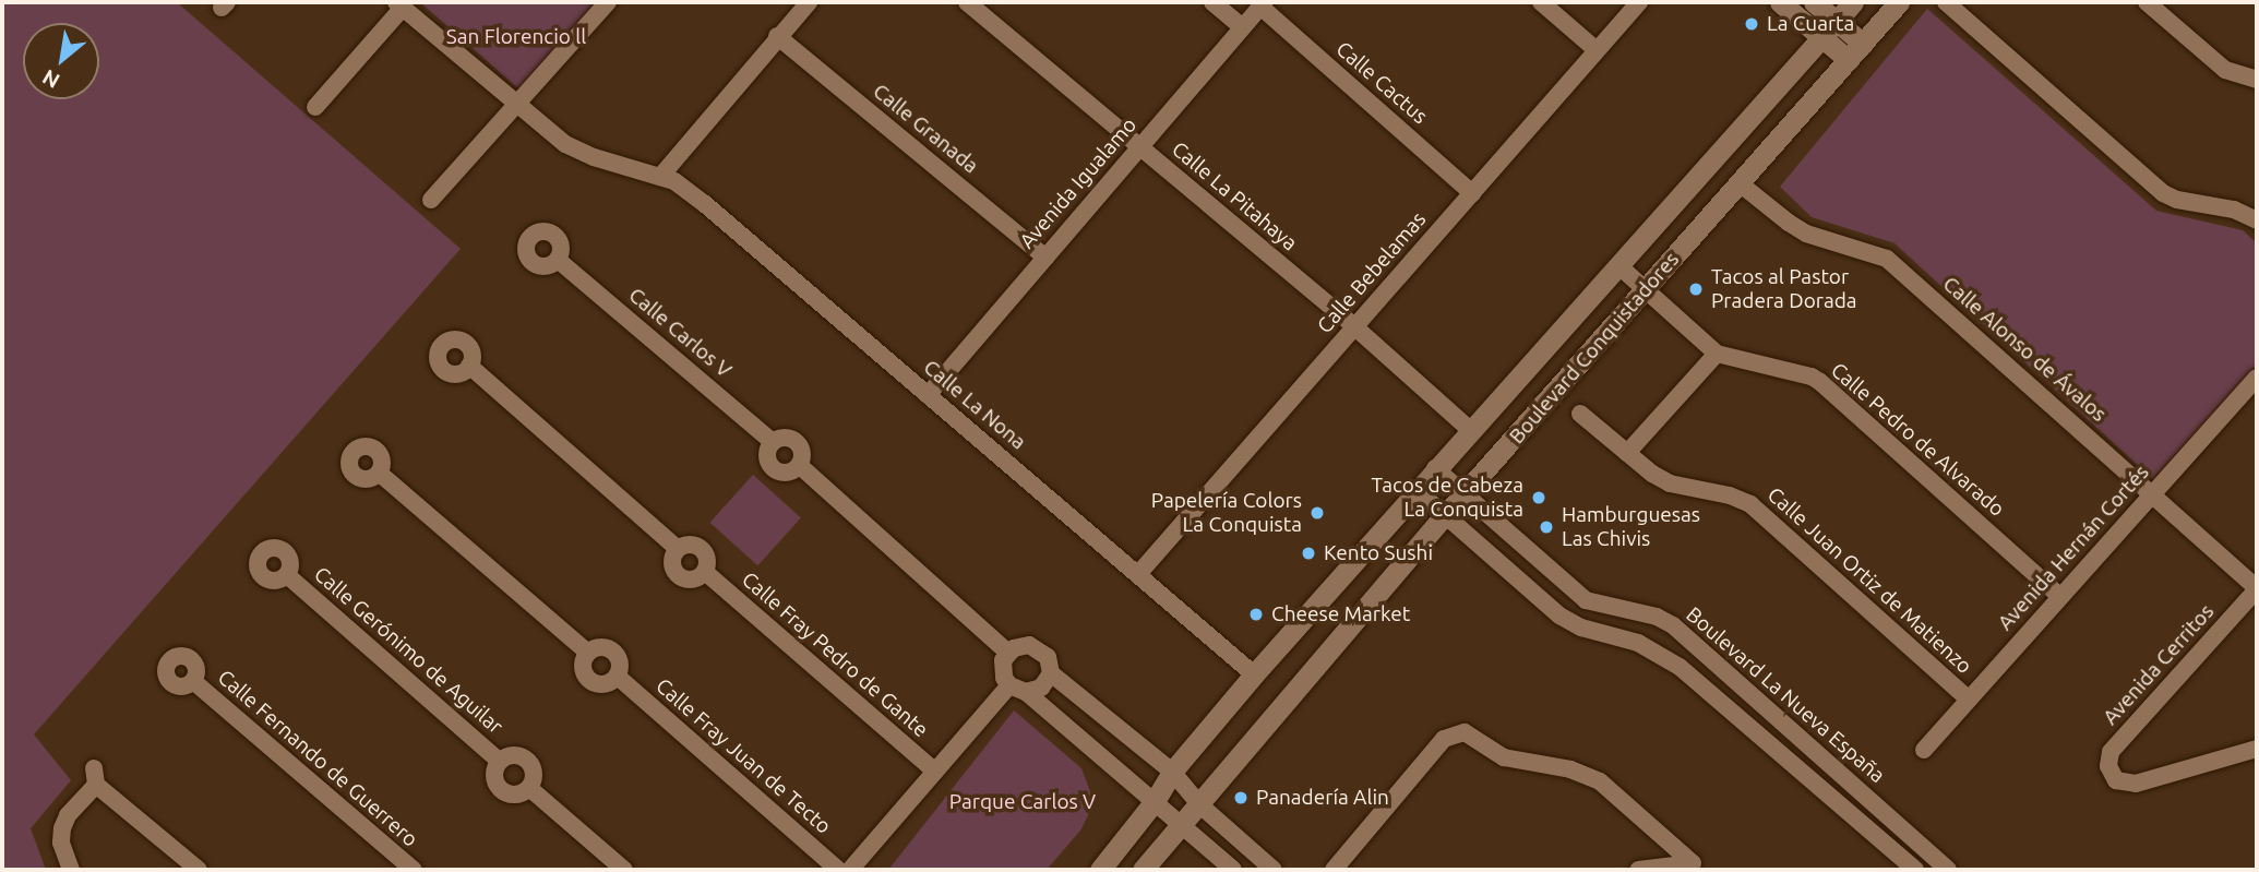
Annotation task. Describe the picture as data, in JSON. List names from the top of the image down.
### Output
{
  "streets": {
    "street": [
      "Calle Cactus",
      "Calle Granada",
      "Avenida Igualamo",
      "Calle La Pitahaya",
      "Calle Bebelamas",
      "Calle Carlos V",
      "Boulevard Conquistadores",
      "Calle Alonso de Ávalos",
      "Calle La Nona",
      "Calle Pedro de Alvarado",
      "Avenida Hernán Cortés",
      "Calle Juan Ortiz de Matienzo",
      "Calle Gerónimo de Aguilar",
      "Calle Fray Pedro de Gante",
      "Avenida Cerritos",
      "Boulevard La Nueva España",
      "Calle Fray Juan de Tecto",
      "Calle Fernando de Guerrero"
    ]
  },
  "crossings": [
    ["Calle Cactus", "Avenida Igualamo"],
    ["Calle Cactus", "Calle Bebelamas"],
    ["Calle Granada", "Avenida Igualamo"],
    ["Avenida Igualamo", "Calle La Pitahaya"],
    ["Avenida Igualamo", "Calle La Nona"],
    ["Calle La Pitahaya", "Calle Bebelamas"],
    ["Calle La Pitahaya", "Boulevard Conquistadores"],
    ["Calle Bebelamas", "Calle La Nona"],
    ["Boulevard Conquistadores", "Calle Alonso de Ávalos"],
    ["Boulevard Conquistadores", "Calle La Nona"],
    ["Boulevard Conquistadores", "Calle Pedro de Alvarado"],
    ["Boulevard Conquistadores", "Boulevard La Nueva España"],
    ["Calle Alonso de Ávalos", "Avenida Hernán Cortés"],
    ["Calle Alonso de Ávalos", "Avenida Cerritos"],
    ["Calle Pedro de Alvarado", "Avenida Hernán Cortés"],
    ["Avenida Hernán Cortés", "Calle Juan Ortiz de Matienzo"]
  ],
  "parks": ["San Florencio ll", "Parque Carlos V"],
  "places": [
    "La Cuarta",
    "Tacos al Pastor Pradera Dorada",
    "Tacos de Cabeza La Conquista",
    "Papelería Colors La Conquista",
    "Hamburguesas Las Chivis",
    "Kento Sushi",
    "Cheese Market",
    "Panadería Alin"
  ],
  "north": "bottom left"
}
